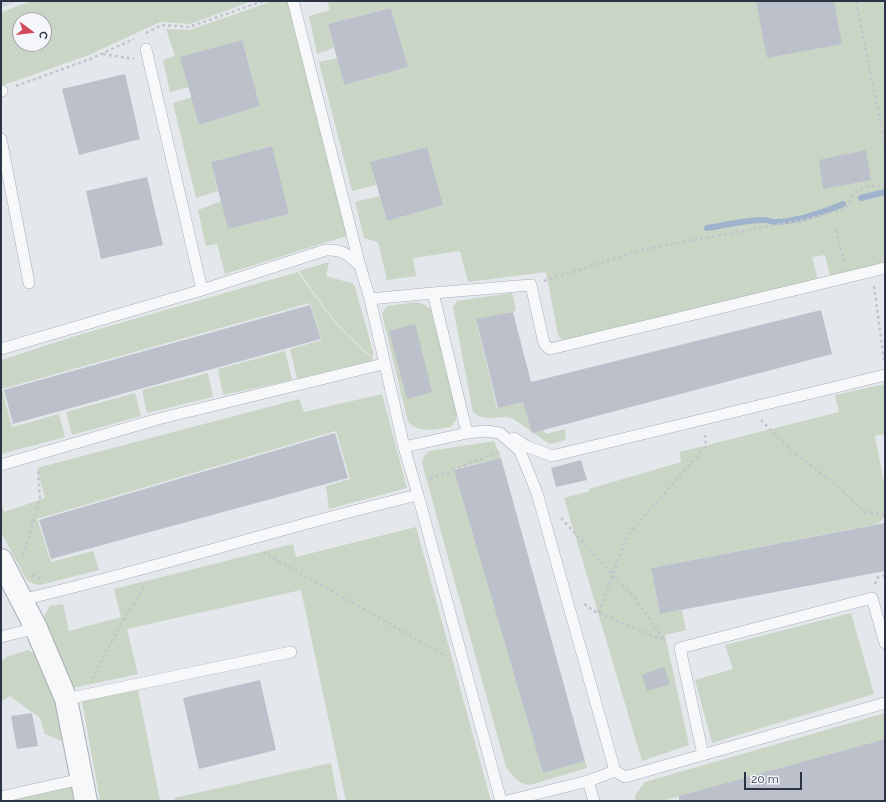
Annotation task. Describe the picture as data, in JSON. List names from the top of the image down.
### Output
{
  "scale_bar": "20 m",
  "north": "right"
}
